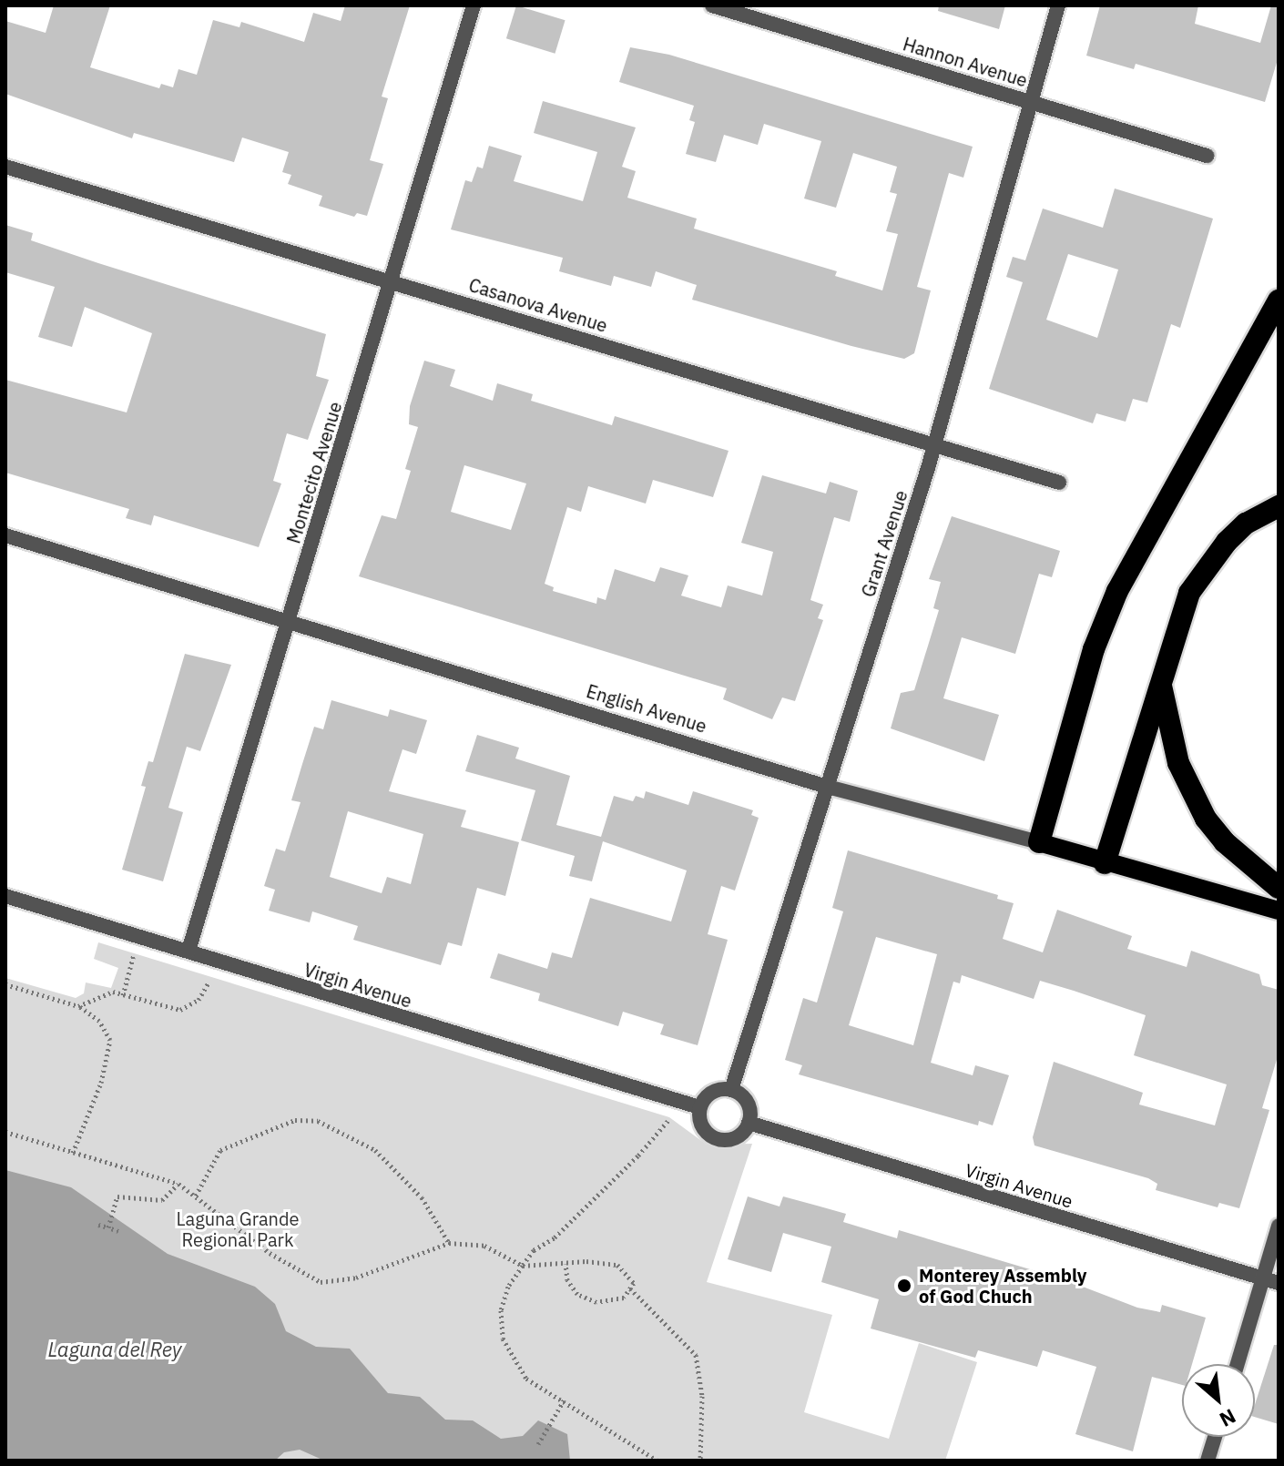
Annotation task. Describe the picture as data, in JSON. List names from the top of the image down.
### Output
{
  "streets": {
    "main road": ["English Avenue"],
    "street": [
      "Hannon Avenue",
      "Casanova Avenue",
      "Montecito Avenue",
      "Grant Avenue",
      "Virgin Avenue"
    ]
  },
  "crossings": [
    ["Hannon Avenue", "Grant Avenue"],
    ["Casanova Avenue", "Montecito Avenue"],
    ["Casanova Avenue", "Grant Avenue"],
    ["Montecito Avenue", "English Avenue"],
    ["Montecito Avenue", "Virgin Avenue"],
    ["Grant Avenue", "English Avenue"],
    ["Grant Avenue", "Virgin Avenue"]
  ],
  "water": ["Laguna del Rey"],
  "parks": ["Laguna Grande Regional Park"],
  "places": ["Monterey Assembly of God Chuch"],
  "north": "bottom right"
}
